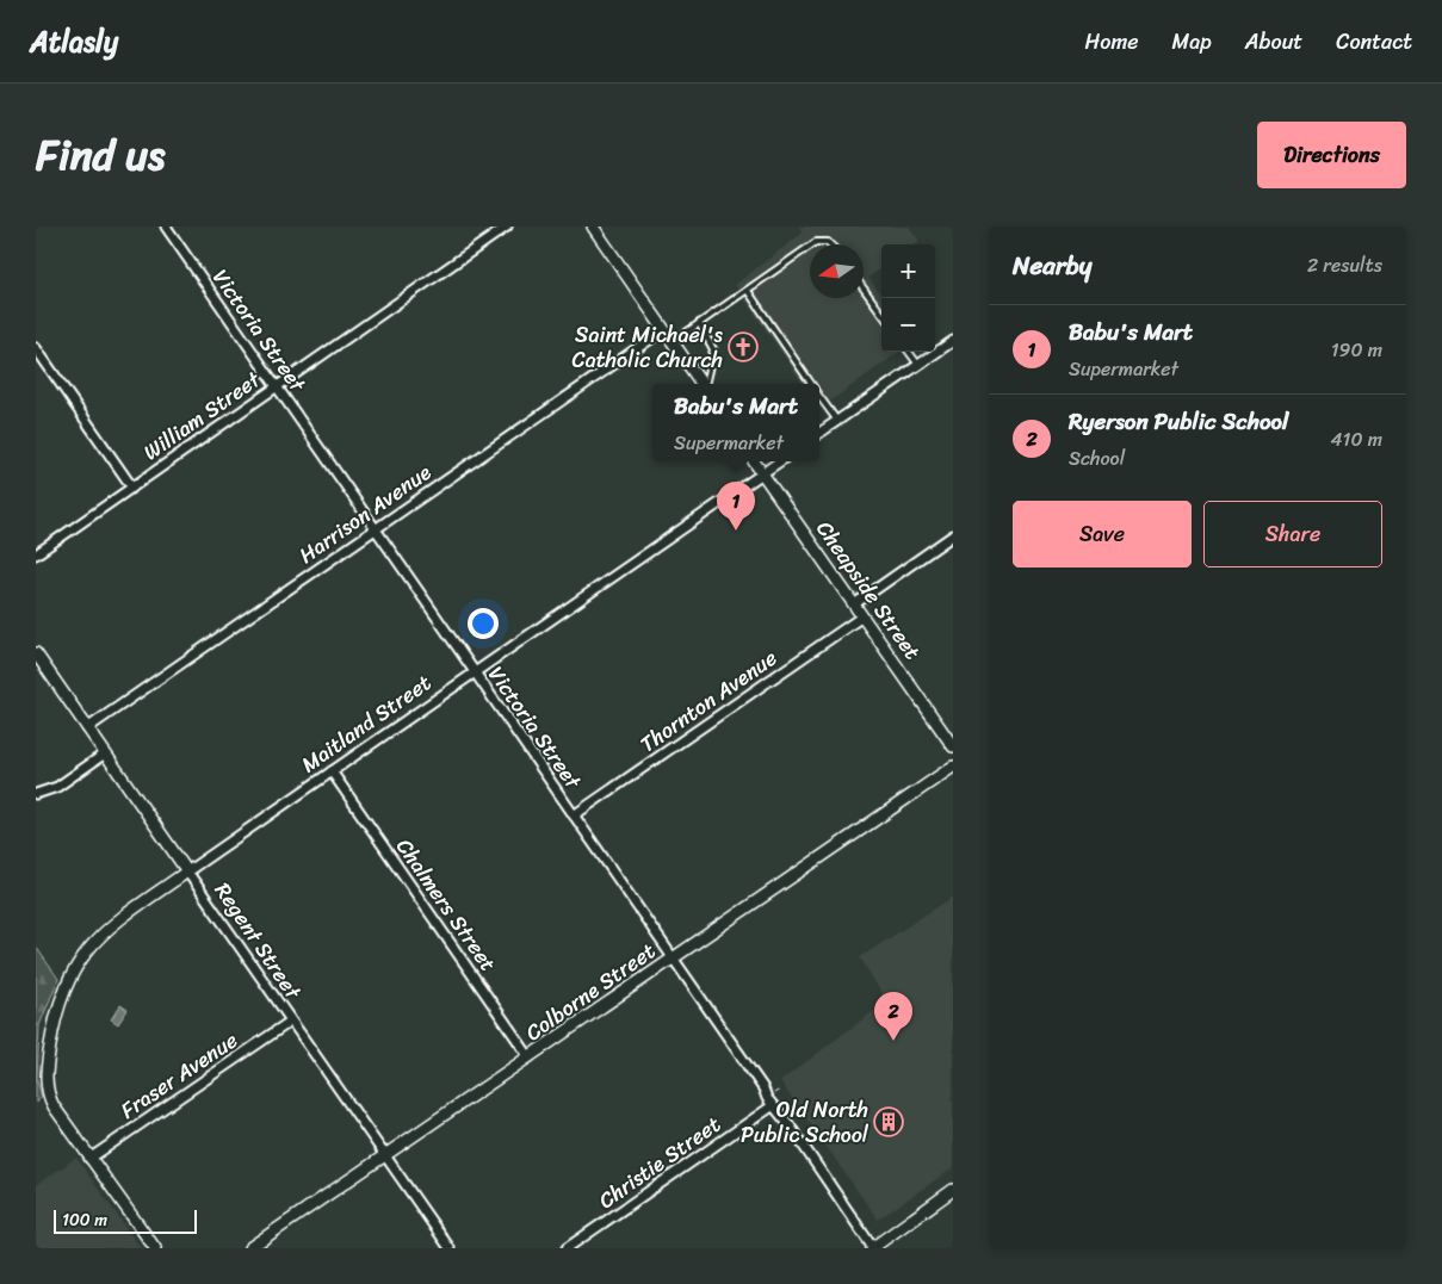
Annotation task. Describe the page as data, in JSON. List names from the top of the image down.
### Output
{
  "streets": {
    "street": [
      "Victoria Street",
      "William Street",
      "Harrison Avenue",
      "Cheapside Street",
      "Thornton Avenue",
      "Maitland Street",
      "Chalmers Street",
      "Regent Street",
      "Colborne Street",
      "Fraser Avenue",
      "Christie Street"
    ]
  },
  "crossings": [
    ["Victoria Street", "William Street"],
    ["Victoria Street", "Harrison Avenue"],
    ["Victoria Street", "Thornton Avenue"],
    ["Victoria Street", "Maitland Street"],
    ["Victoria Street", "Colborne Street"],
    ["Victoria Street", "Christie Street"],
    ["Harrison Avenue", "Regent Street"],
    ["Cheapside Street", "Thornton Avenue"],
    ["Cheapside Street", "Maitland Street"],
    ["Maitland Street", "Chalmers Street"],
    ["Maitland Street", "Regent Street"],
    ["Maitland Street", "Fraser Avenue"],
    ["Chalmers Street", "Colborne Street"],
    ["Regent Street", "Colborne Street"],
    ["Regent Street", "Fraser Avenue"]
  ],
  "places": {
    "church": ["Saint Michael's Catholic Church"],
    "building": ["Old North Public School"]
  },
  "scale_bar": "100 m",
  "north": "left",
  "page": {
    "header": "Atlasly",
    "nav": [
      "Home",
      "Map",
      "About",
      "Contact"
    ],
    "title": "Find us",
    "buttons": [
      "Directions",
      ["Save", "Share"]
    ],
    "heading": ["Nearby", "2 results"],
    "map_buttons": ["+", "−"],
    "list": [
      {
        "mark": "1",
        "name": "Babu's Mart",
        "note": "Supermarket",
        "value": "190 m"
      },
      {
        "mark": "2",
        "name": "Ryerson Public School",
        "note": "School",
        "value": "410 m"
      }
    ],
    "popup": ["Babu's Mart", "Supermarket"],
    "pins": ["1", "2"],
    "scale": "100 m"
  }
}
